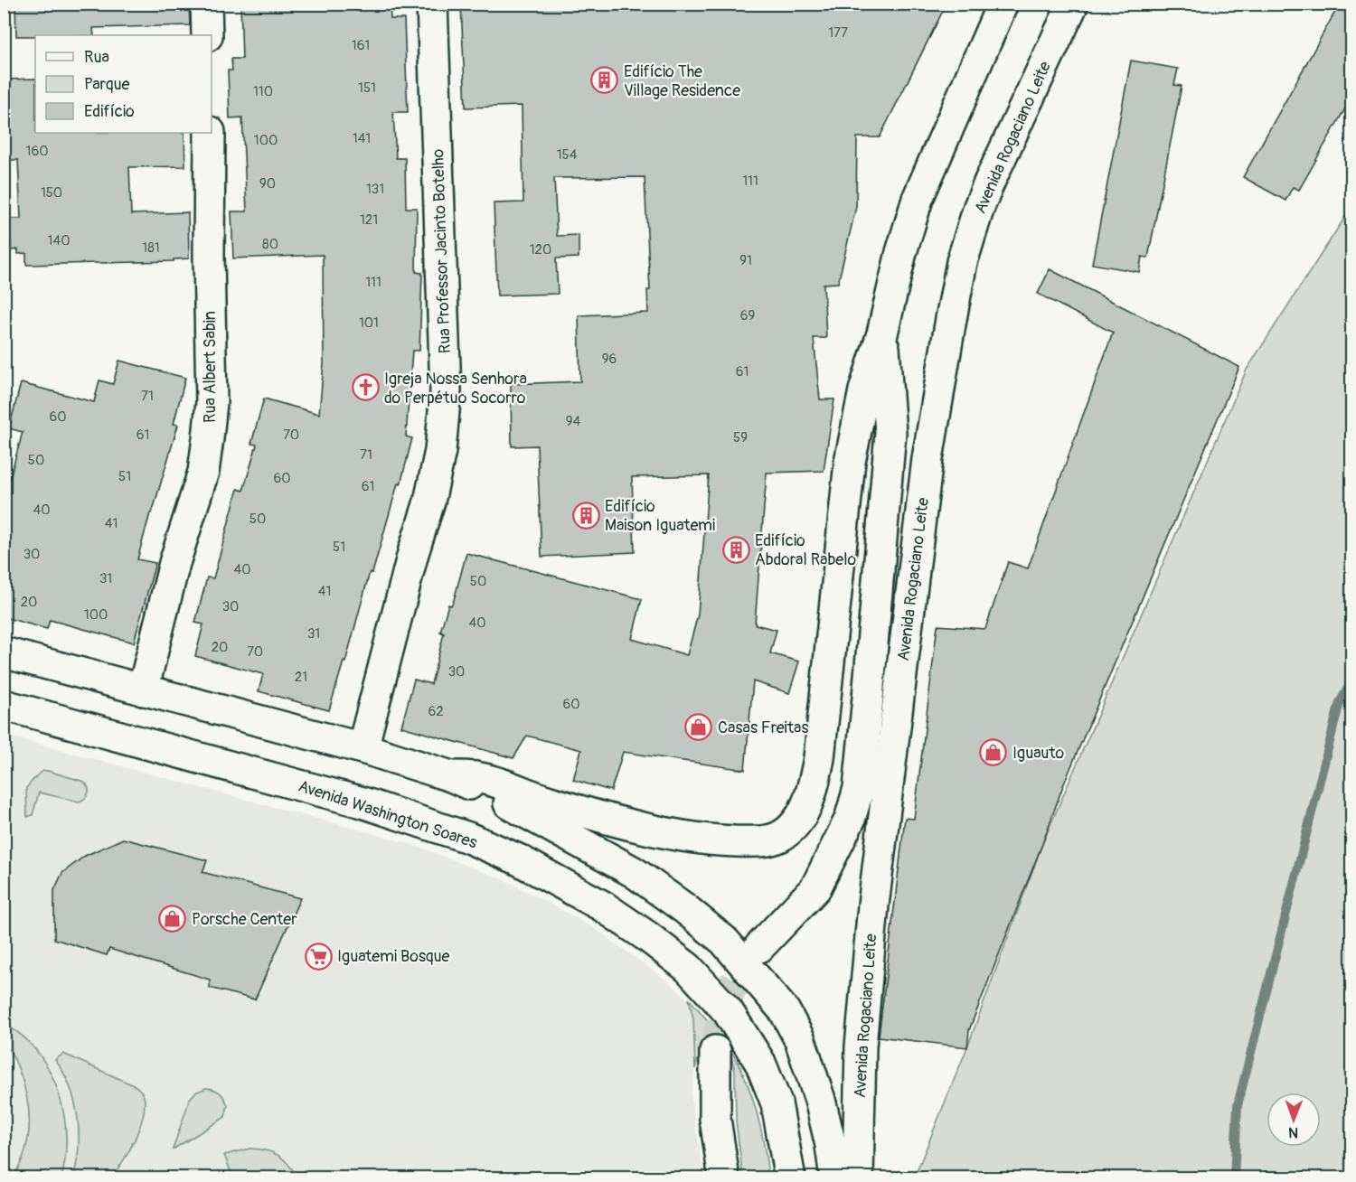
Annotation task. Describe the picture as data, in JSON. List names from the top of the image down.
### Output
{
  "streets": {
    "main road": [
      "Avenida Rogaciano Leite",
      "Rua Professor Jacinto Botelho",
      "Rua Albert Sabin",
      "Avenida Washington Soares"
    ]
  },
  "places": {
    "building": ["Edifício The Village Residence", "Edifício Maison Iguatemi", "Edifício Abdoral Rabelo"],
    "church": ["Igreja Nossa Senhora do Perpétuo Socorro"],
    "shop": ["Casas Freitas", "Iguauto", "Porsche Center"],
    "supermarket": ["Iguatemi Bosque"]
  },
  "house_numbers": [
    "177",
    "161",
    "151",
    "110",
    "141",
    "100",
    "160",
    "154",
    "111",
    "90",
    "131",
    "150",
    "121",
    "140",
    "80",
    "181",
    "120",
    "91",
    "111",
    "69",
    "101",
    "96",
    "61",
    "71",
    "60",
    "94",
    "61",
    "70",
    "59",
    "71",
    "50",
    "51",
    "60",
    "61",
    "40",
    "50",
    "41",
    "51",
    "30",
    "40",
    "31",
    "50",
    "41",
    "20",
    "30",
    "100",
    "40",
    "31",
    "20",
    "70",
    "30",
    "21",
    "60",
    "62"
  ],
  "legend": ["Rua", "Parque", "Edifício"],
  "north": "bottom"
}
